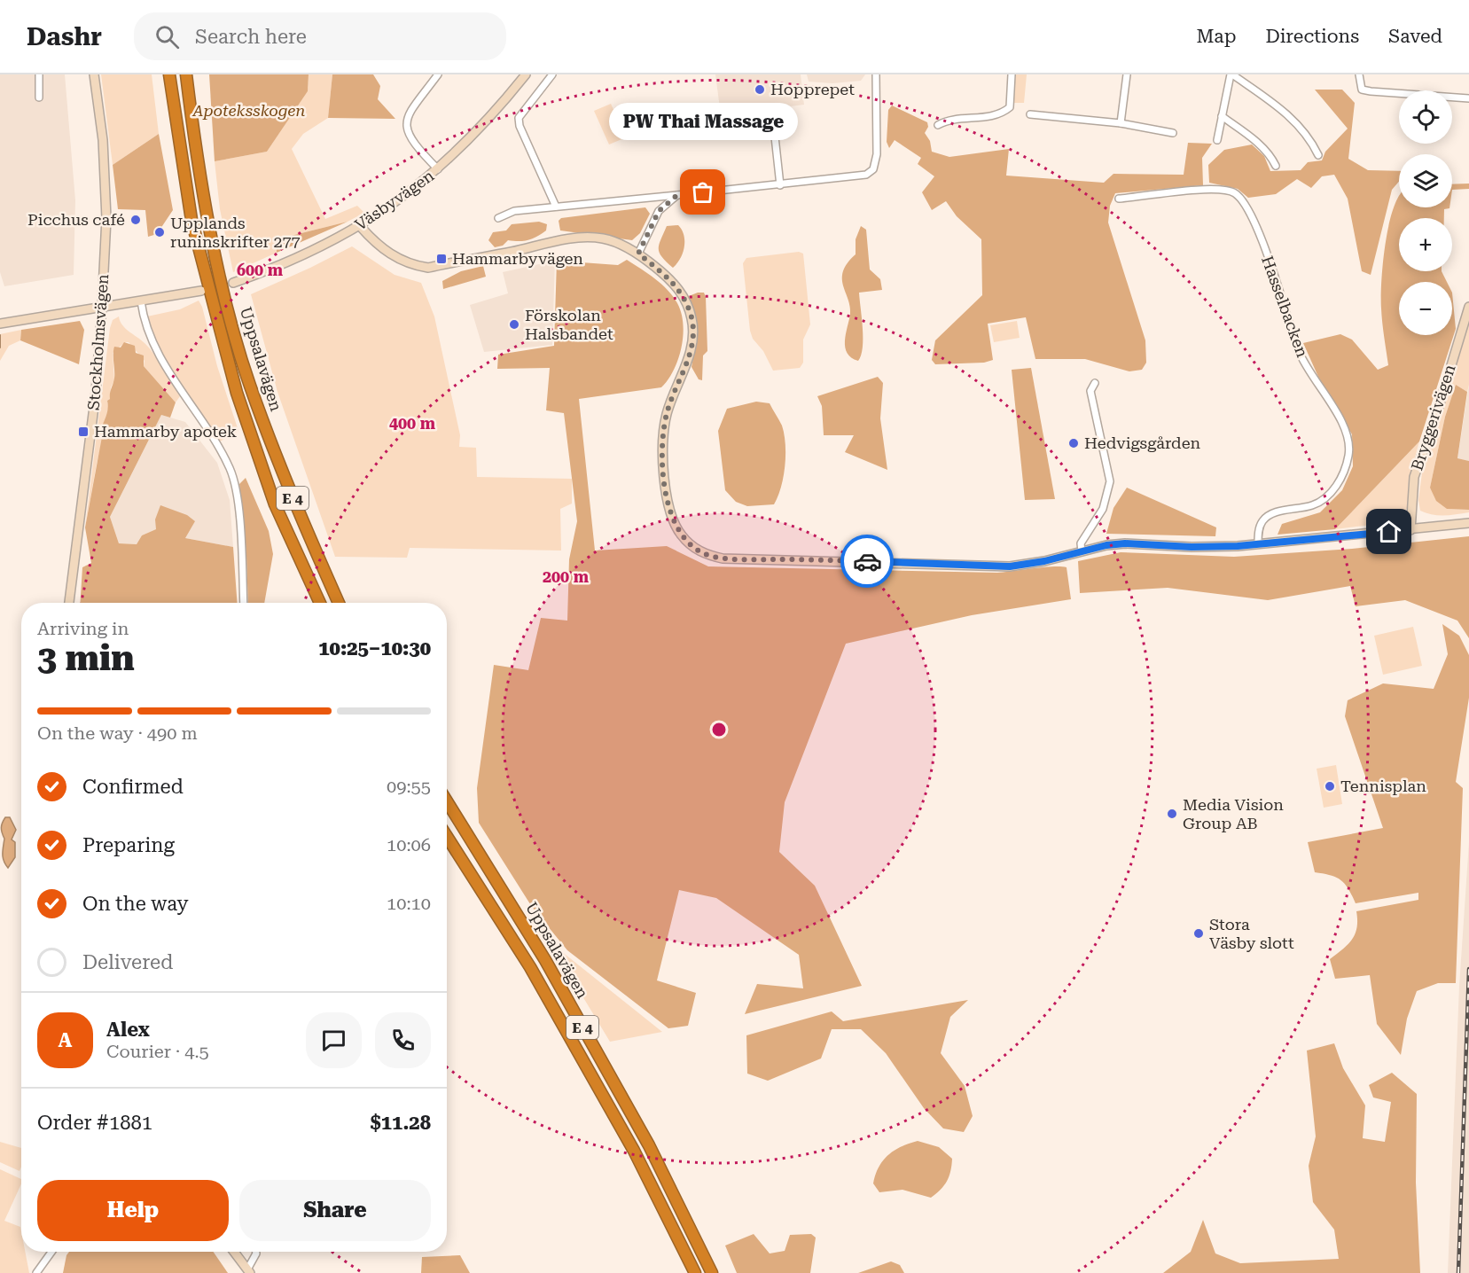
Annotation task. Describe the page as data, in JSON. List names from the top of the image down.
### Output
{
  "streets": {
    "highway": ["Uppsalavägen", "E 4"],
    "street": [
      "Väsbyvägen",
      "Hasselbacken",
      "Stockholmsvägen",
      "Bryggerivägen"
    ]
  },
  "parks": ["Apoteksskogen"],
  "places": {
    "other": [
      "Hopprepet",
      "PW Thai Massage",
      "Picchus café",
      "Upplands runinskrifter 277",
      "Förskolan Halsbandet",
      "Hedvigsgården",
      "Tennisplan",
      "Media Vision Group AB",
      "Stora Väsby slott"
    ],
    "transit": ["Hammarbyvägen", "Hammarby apotek"]
  },
  "page": {
    "header": "Dashr",
    "search": "Search here",
    "nav": ["Map", "Directions", "Saved"],
    "map_buttons": ["+", "−"],
    "bubble": "PW Thai Massage",
    "heading": ["3 min", "Arriving in", "10:25–10:30"],
    "panel": [
      "Alex",
      "Courier · 4.5",
      "Order #1881",
      "$11.28"
    ],
    "bar": "On the way · 490 m",
    "list": [
      ["Confirmed", "09:55"],
      ["Preparing", "10:06"],
      ["On the way", "10:10"],
      "Delivered"
    ],
    "round": "A",
    "buttons": ["Help", "Share"]
  },
  "rings": ["600 m", "400 m", "200 m"]
}
